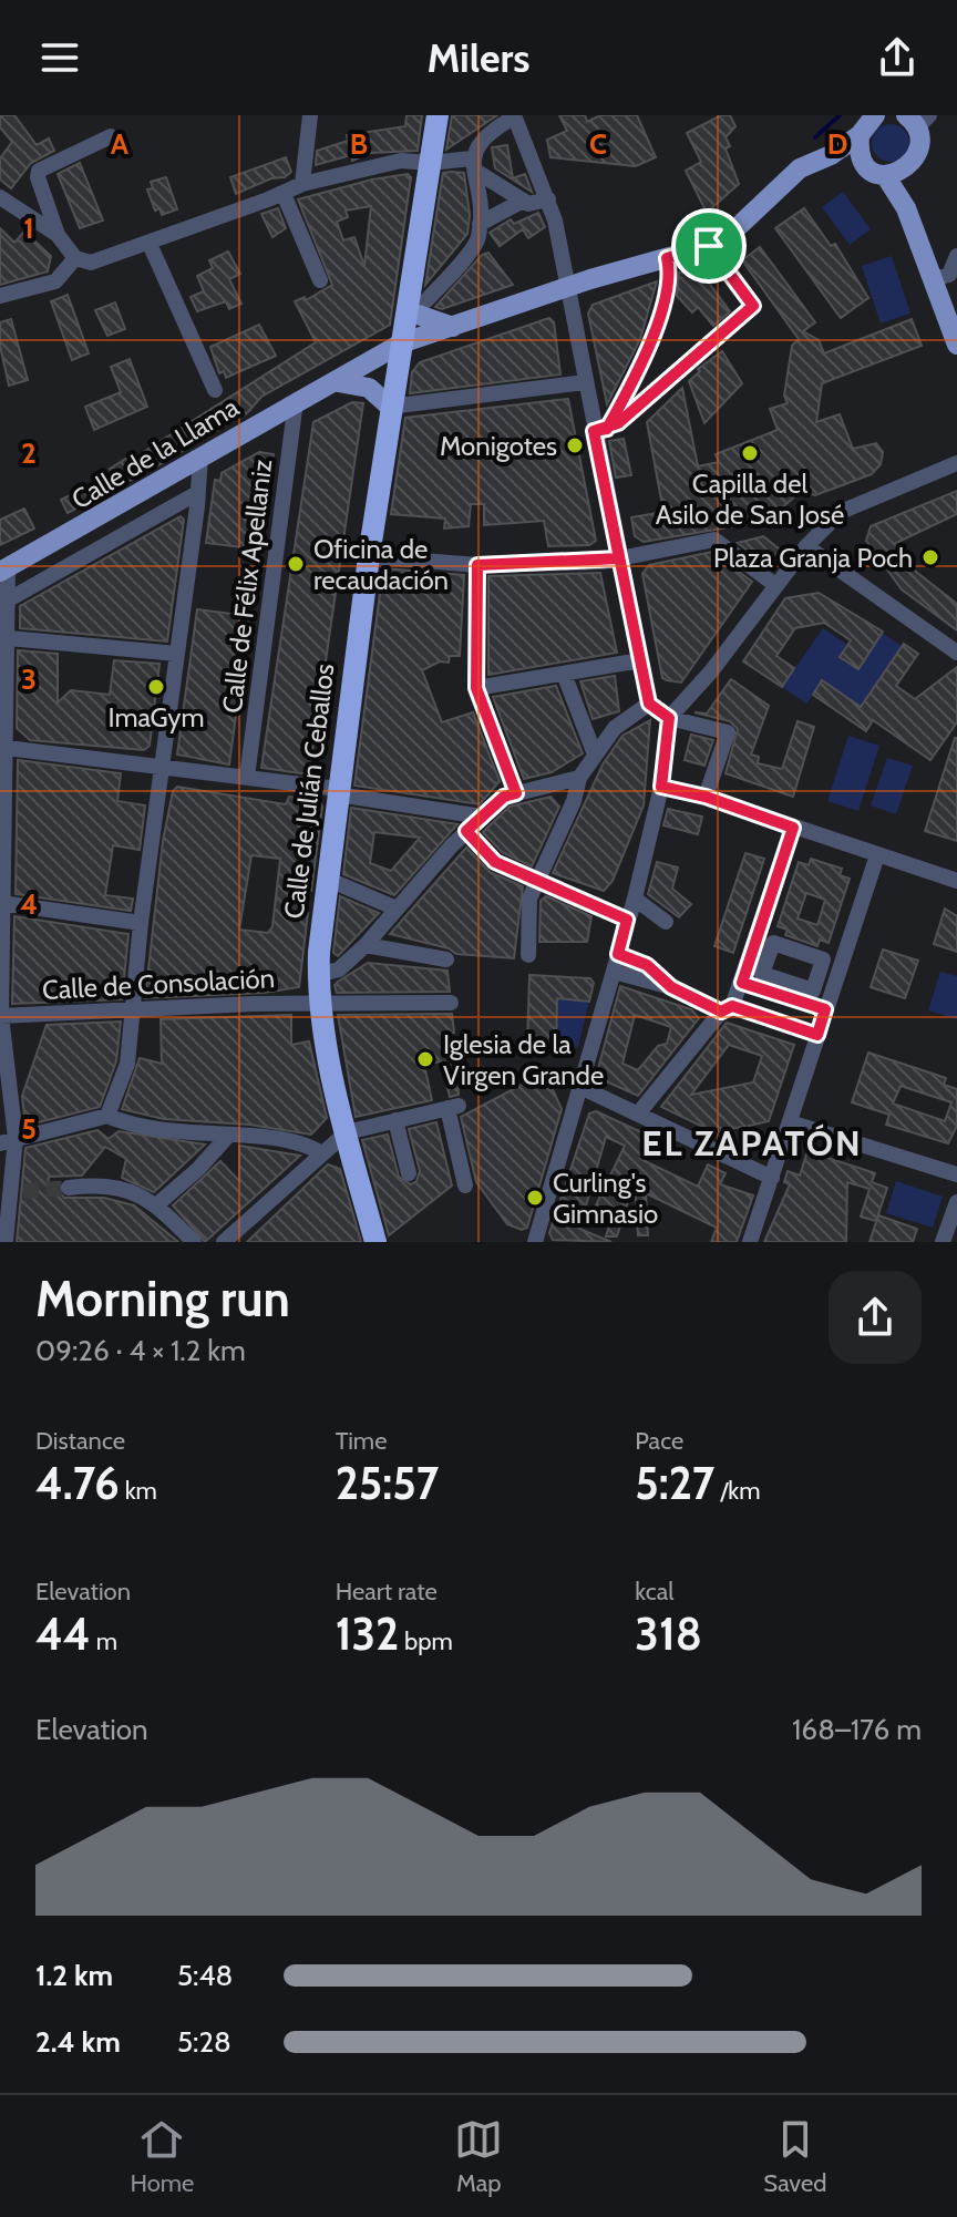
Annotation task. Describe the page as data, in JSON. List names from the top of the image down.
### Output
{
  "streets": {
    "highway": ["Calle de Julián Ceballos"],
    "main road": ["Calle de la Llama"],
    "street": ["Calle de Félix Apellaniz", "Calle de Consolación"]
  },
  "crossings": [
    ["Calle de la Llama", "Calle de Félix Apellaniz"],
    ["Calle de la Llama", "Calle de Julián Ceballos"],
    ["Calle de Julián Ceballos", "Calle de Consolación"]
  ],
  "districts": ["EL ZAPATÓN"],
  "places": [
    "Monigotes",
    "Capilla del Asilo de San José",
    "Plaza Granja Poch",
    "Oficina de recaudación",
    "ImaGym",
    "Iglesia de la Virgen Grande",
    "Curling's Gimnasio"
  ],
  "page": {
    "header": "Milers",
    "heading": ["Morning run", "09:26 · 4 × 1.2 km"],
    "stats": [
      ["Distance", "4.76 km"],
      ["Time", "25:57"],
      ["Pace", "5:27 /km"],
      ["Elevation", "44 m"],
      ["Heart rate", "132 bpm"],
      ["kcal", "318"]
    ],
    "chart": ["Elevation", "168–176 m"],
    "list": [
      {
        "name": "1.2 km",
        "note": "5:48"
      },
      {
        "name": "2.4 km",
        "note": "5:28"
      }
    ],
    "tabs": ["Home", "Map", "Saved"]
  },
  "grid": {
    "columns": [
      "A",
      "B",
      "C",
      "D"
    ],
    "rows": [
      "1",
      "2",
      "3",
      "4",
      "5"
    ]
  }
}
